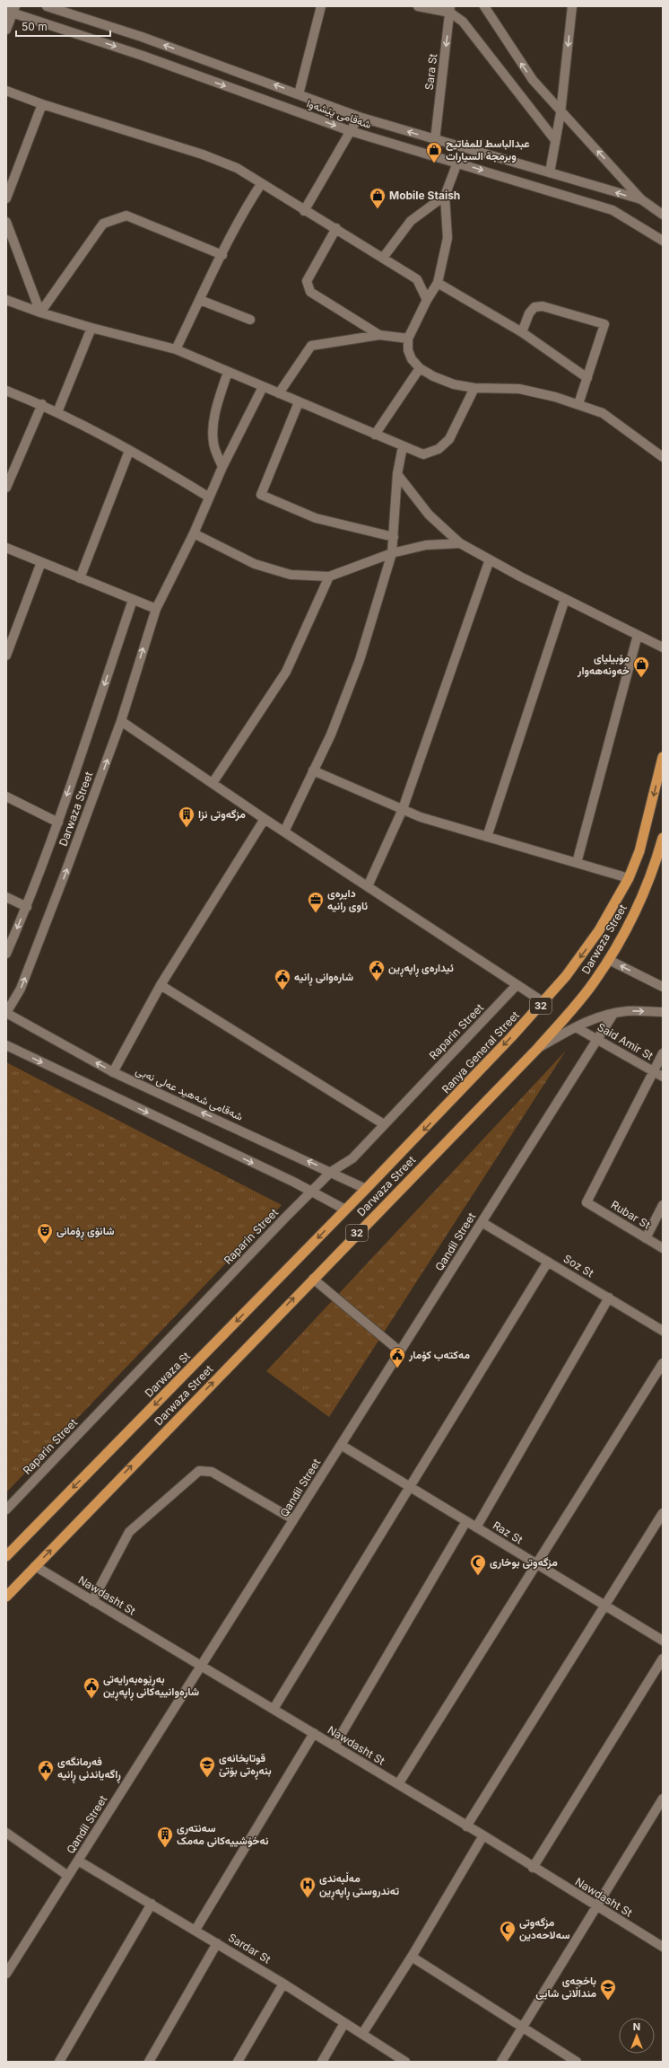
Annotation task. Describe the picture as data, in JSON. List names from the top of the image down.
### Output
{
  "streets": {
    "highway": [
      "Darwaza Street",
      "32",
      "Ranya General Street",
      "Darwaza St"
    ],
    "street": [
      "Sara St",
      "شەقامی پێشەوا",
      "Raparin Street",
      "Said Amir St",
      "شەقامی شەهید عەلی نەبی",
      "Rubar St",
      "Qandil Street",
      "Soz St",
      "Raz St",
      "Nawdasht St",
      "Sardar St"
    ]
  },
  "crossings": [
    ["Sara St", "شەقامی پێشەوا"],
    ["Darwaza Street", "شەقامی شەهید عەلی نەبی"],
    ["Darwaza Street", "Nawdasht St"],
    ["Raparin Street", "شەقامی شەهید عەلی نەبی"],
    ["Said Amir St", "Rubar St"],
    ["Said Amir St", "Qandil Street"],
    ["Ranya General Street", "شەقامی شەهید عەلی نەبی"],
    ["Ranya General Street", "Darwaza St"],
    ["Qandil Street", "Soz St"],
    ["Qandil Street", "Raz St"],
    ["Qandil Street", "Nawdasht St"],
    ["Qandil Street", "Sardar St"]
  ],
  "one_way": ["Sara St", "Ranya General Street", "Darwaza St"],
  "places": {
    "shop": ["عبدالباسط للمفاتيح وبرمجة السيارات", "Mobile Staish", "مۆبیلیای خەونەهەوار"],
    "building": ["مزگەوتی نزا", "سەنتەری نەخۆشییەکانی مەمک"],
    "office": ["دایرەی ئاوی رانیە"],
    "public building": [
      "ئیدارەی ڕاپەڕین",
      "شارەوانی ڕانیە",
      "مەکتەب کۆمار",
      "بەڕێوەبەرایەتی شارەوانییەکانی ڕاپەڕین",
      "فەرمانگەی ڕاگەیاندنی ڕانیە"
    ],
    "theatre": ["شانۆی ڕۆمانی"],
    "mosque": ["مزگەوتی بوخاری", "مزگەوتی سەلاحەدین"],
    "school or university": ["قوتابخانەی بنەڕەتی بۆتێ", "باخچەی منداڵانی شایی"],
    "hospital": ["مەڵبەندی تەندروستی ڕاپەڕین"]
  },
  "scale_bar": "50 m",
  "north": "top"
}
